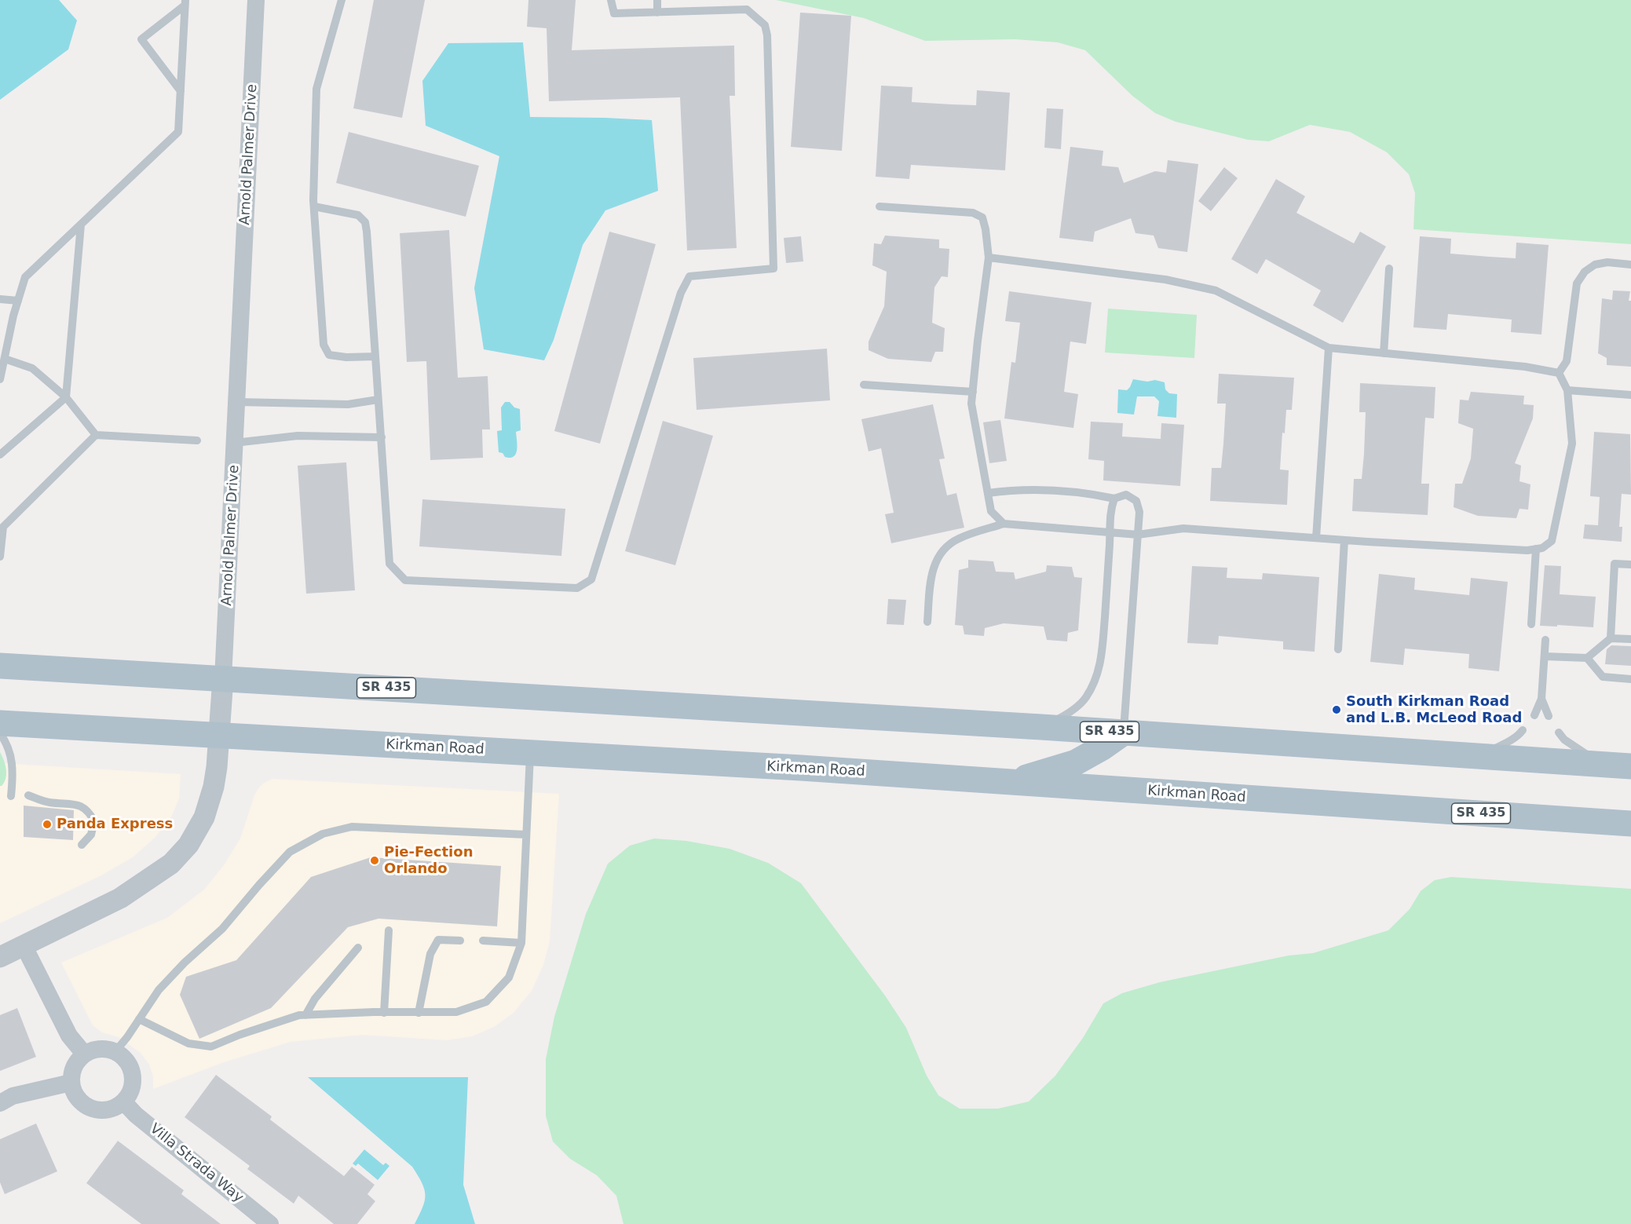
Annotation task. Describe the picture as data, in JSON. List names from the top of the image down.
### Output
{
  "streets": {
    "main road": ["SR 435", "Kirkman Road"],
    "street": ["Arnold Palmer Drive", "Villa Strada Way"]
  },
  "crossings": [
    ["Arnold Palmer Drive", "SR 435"],
    ["Arnold Palmer Drive", "Kirkman Road"]
  ],
  "places": ["South Kirkman Road and L.B. McLeod Road", "Panda Express", "Pie-Fection Orlando"]
}
